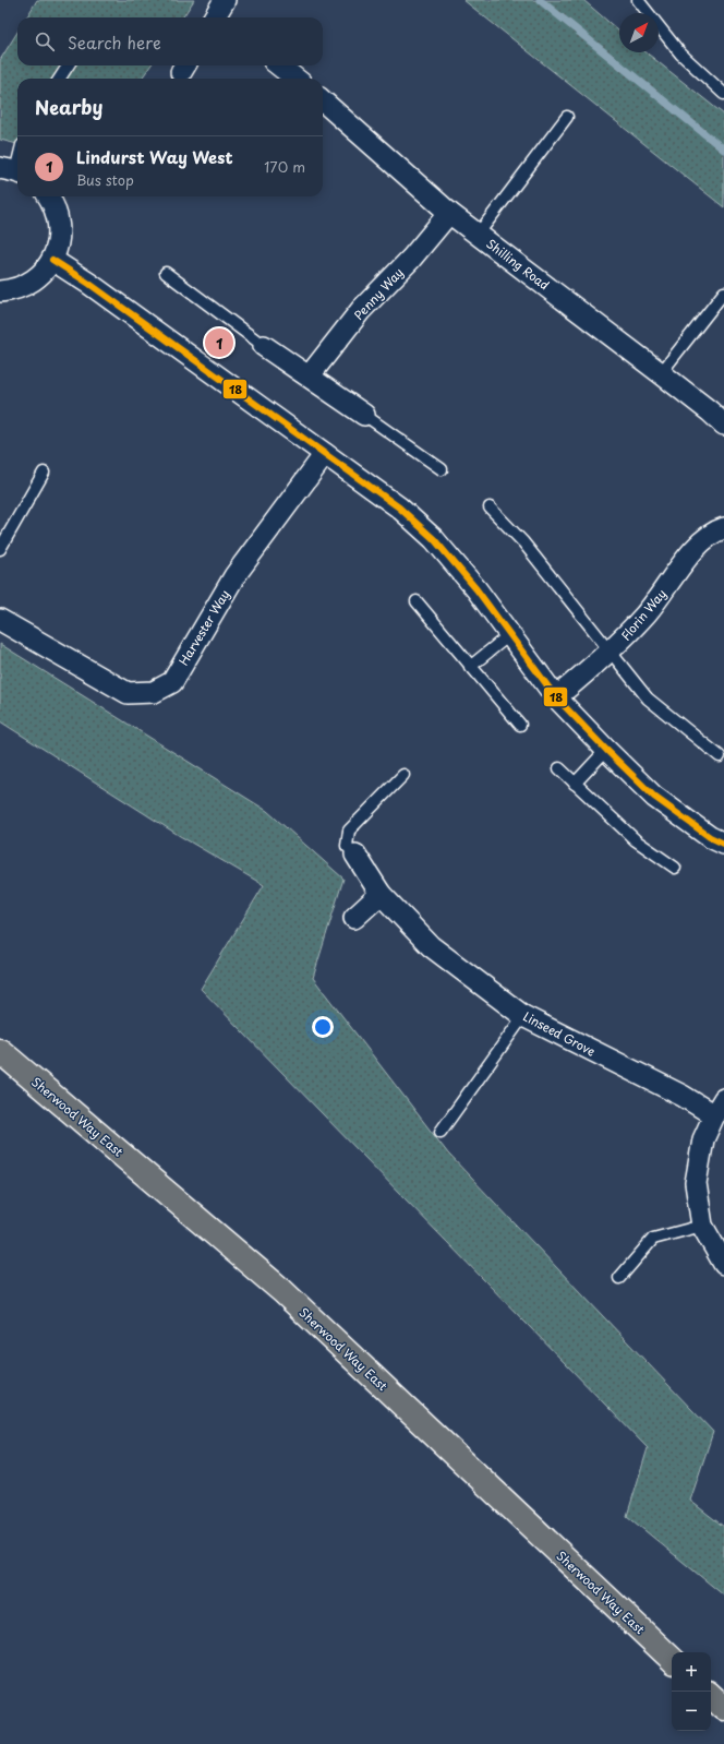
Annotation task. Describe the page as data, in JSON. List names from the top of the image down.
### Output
{
  "streets": {
    "highway": ["Sherwood Way East"],
    "street": [
      "Shilling Road",
      "Penny Way",
      "Florin Way",
      "Harvester Way",
      "Linseed Grove"
    ]
  },
  "crossings": [
    ["Shilling Road", "Penny Way"]
  ],
  "lines": ["transit line 18"],
  "north": "top right",
  "page": {
    "search": "Search here",
    "heading": "Nearby",
    "list": [
      {
        "mark": "1",
        "name": "Lindurst Way West",
        "note": "Bus stop",
        "value": "170 m"
      }
    ],
    "pins": "1",
    "map_buttons": ["+", "−"]
  }
}
